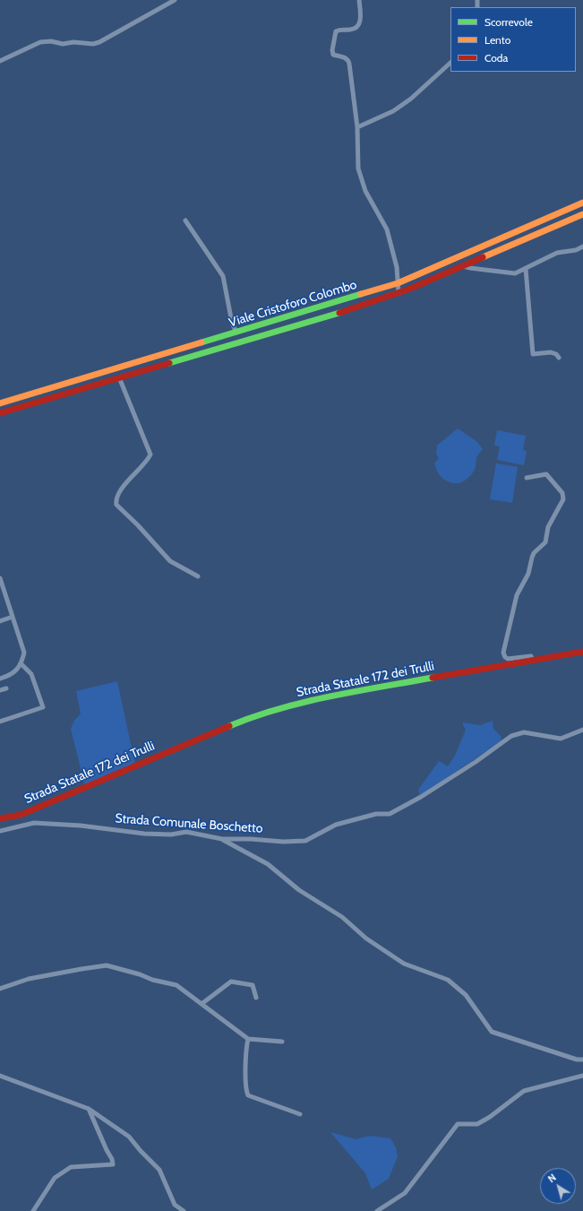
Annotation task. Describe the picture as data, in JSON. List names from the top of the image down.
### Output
{
  "streets": {
    "main road": ["Viale Cristoforo Colombo", "Strada Statale 172 dei Trulli"],
    "street": ["Strada Comunale Boschetto"]
  },
  "legend": ["Scorrevole", "Lento", "Coda"],
  "north": "top left"
}
